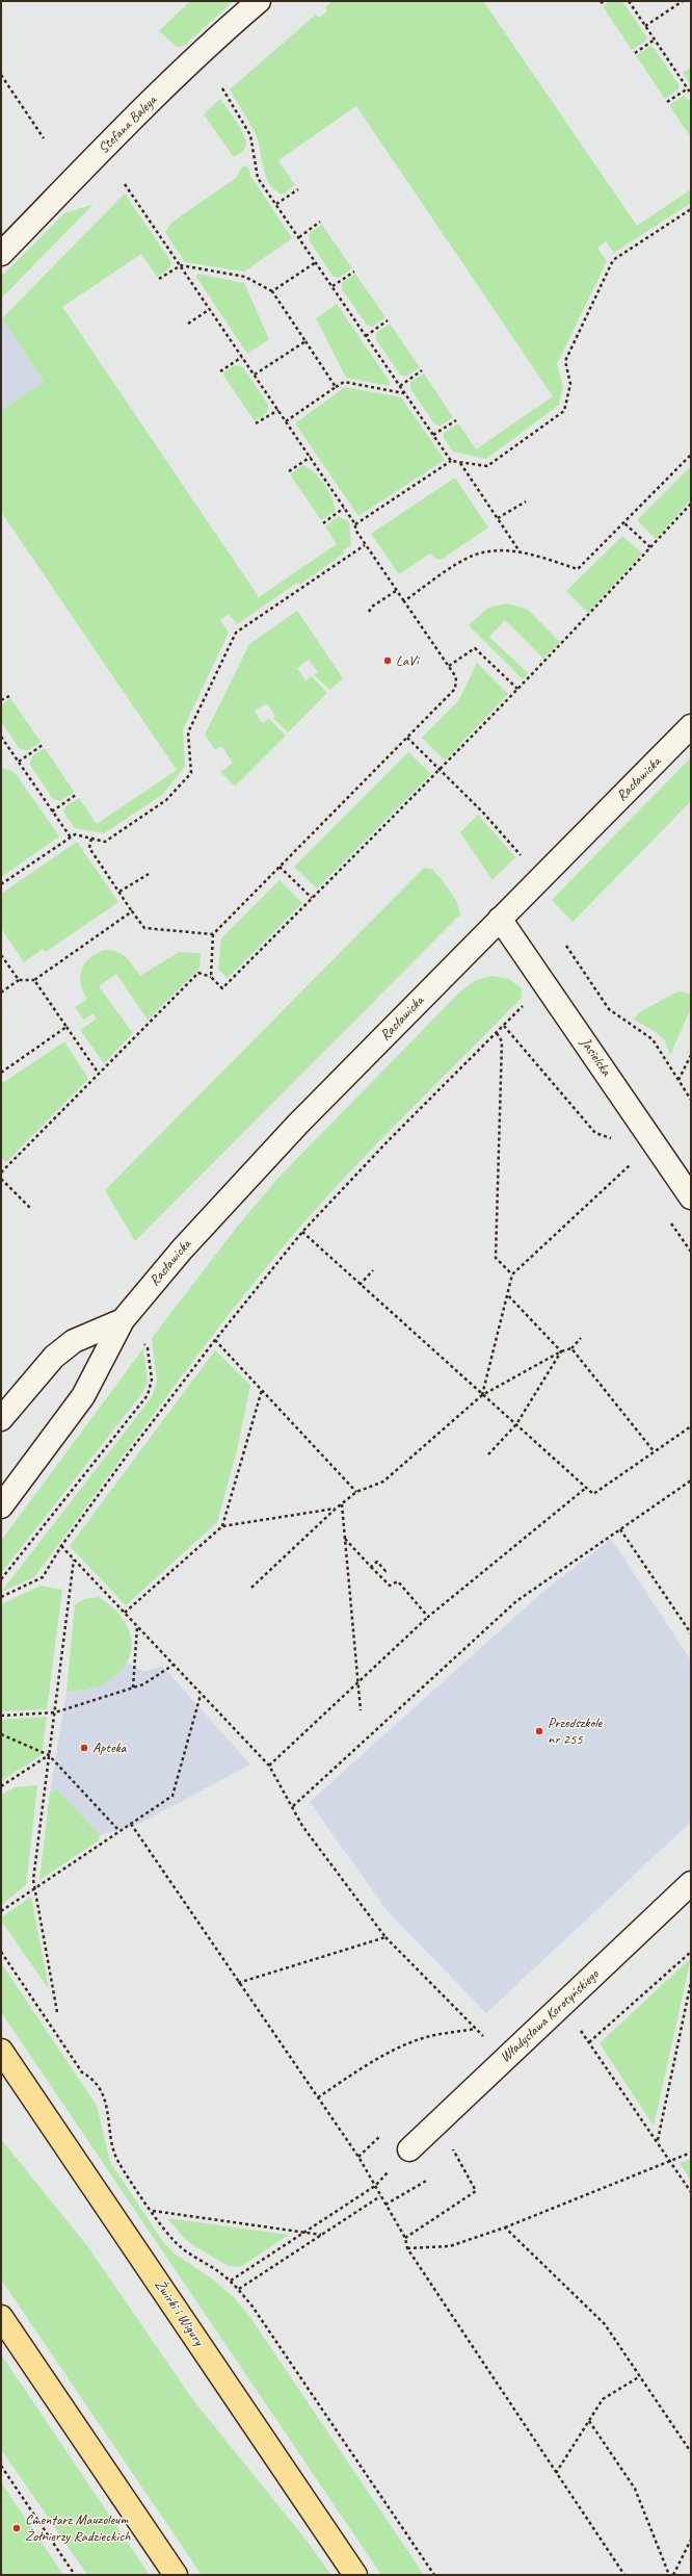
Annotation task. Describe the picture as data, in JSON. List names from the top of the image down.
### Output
{
  "streets": {
    "main road": ["Żwirki i Wigury"],
    "street": [
      "Stefana Baleya",
      "Racławicka",
      "Jasielska",
      "Władysława Korotyńskiego"
    ]
  },
  "crossings": [
    ["Racławicka", "Jasielska"]
  ],
  "places": [
    "LaVi",
    "Przedszkole nr 255",
    "Apteka",
    "Cmentarz Mauzoleum Żołnierzy Radzieckich"
  ]
}
